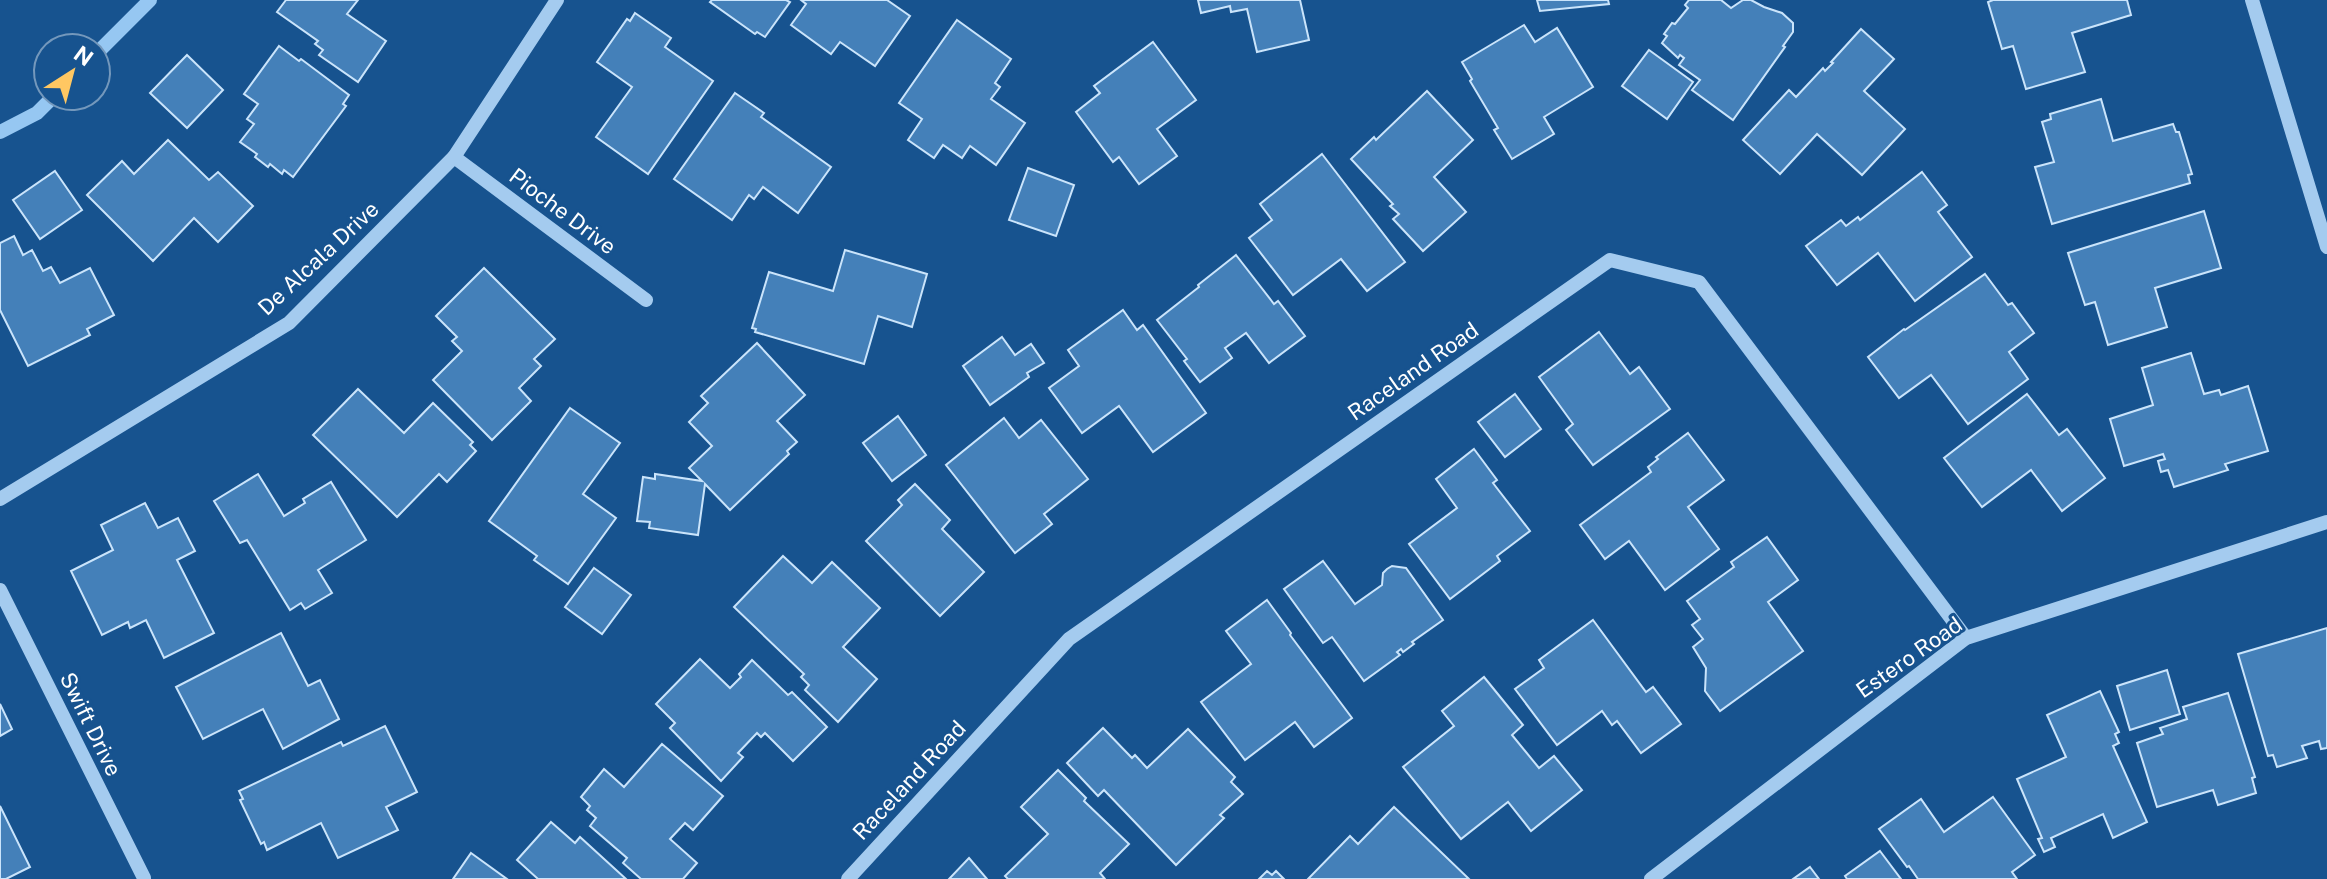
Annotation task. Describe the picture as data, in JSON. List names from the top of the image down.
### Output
{
  "streets": {
    "street": [
      "Pioche Drive",
      "De Alcala Drive",
      "Raceland Road",
      "Estero Road",
      "Swift Drive"
    ]
  },
  "crossings": [
    ["Pioche Drive", "De Alcala Drive"],
    ["Raceland Road", "Estero Road"]
  ],
  "north": "top right"
}
